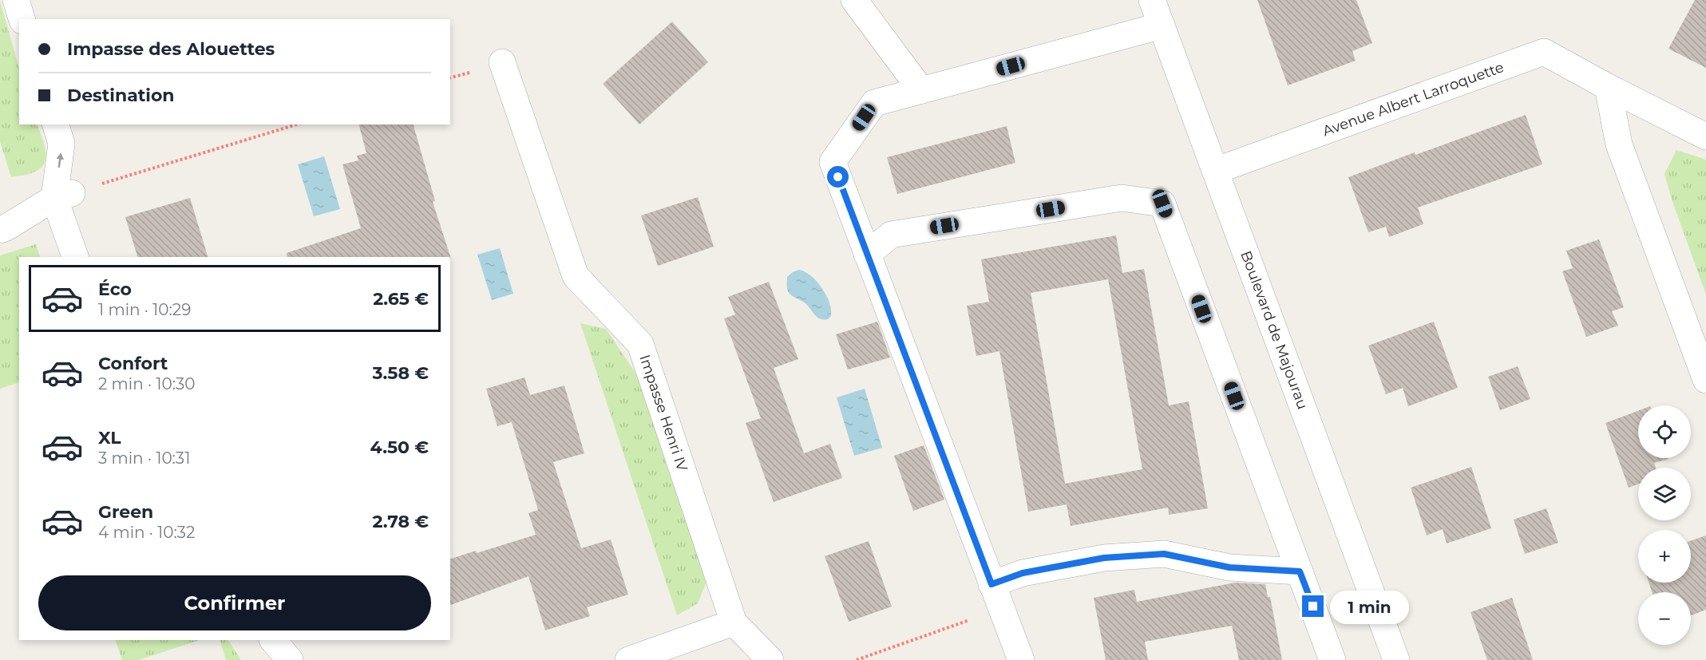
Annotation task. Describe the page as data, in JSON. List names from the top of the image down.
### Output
{
  "streets": {
    "street": ["Avenue Albert Larroquette", "Boulevard de Majourau", "Impasse Henri IV"]
  },
  "crossings": [
    ["Avenue Albert Larroquette", "Boulevard de Majourau"]
  ],
  "page": {
    "banner": ["Impasse des Alouettes", "Destination"],
    "list": [
      {
        "name": "Éco",
        "note": "1 min · 10:29",
        "value": "2.65 €"
      },
      {
        "name": "Confort",
        "note": "2 min · 10:30",
        "value": "3.58 €"
      },
      {
        "name": "XL",
        "note": "3 min · 10:31",
        "value": "4.50 €"
      },
      {
        "name": "Green",
        "note": "4 min · 10:32",
        "value": "2.78 €"
      }
    ],
    "map_buttons": ["+", "−"],
    "buttons": "Confirmer",
    "bubble": "1 min"
  }
}
